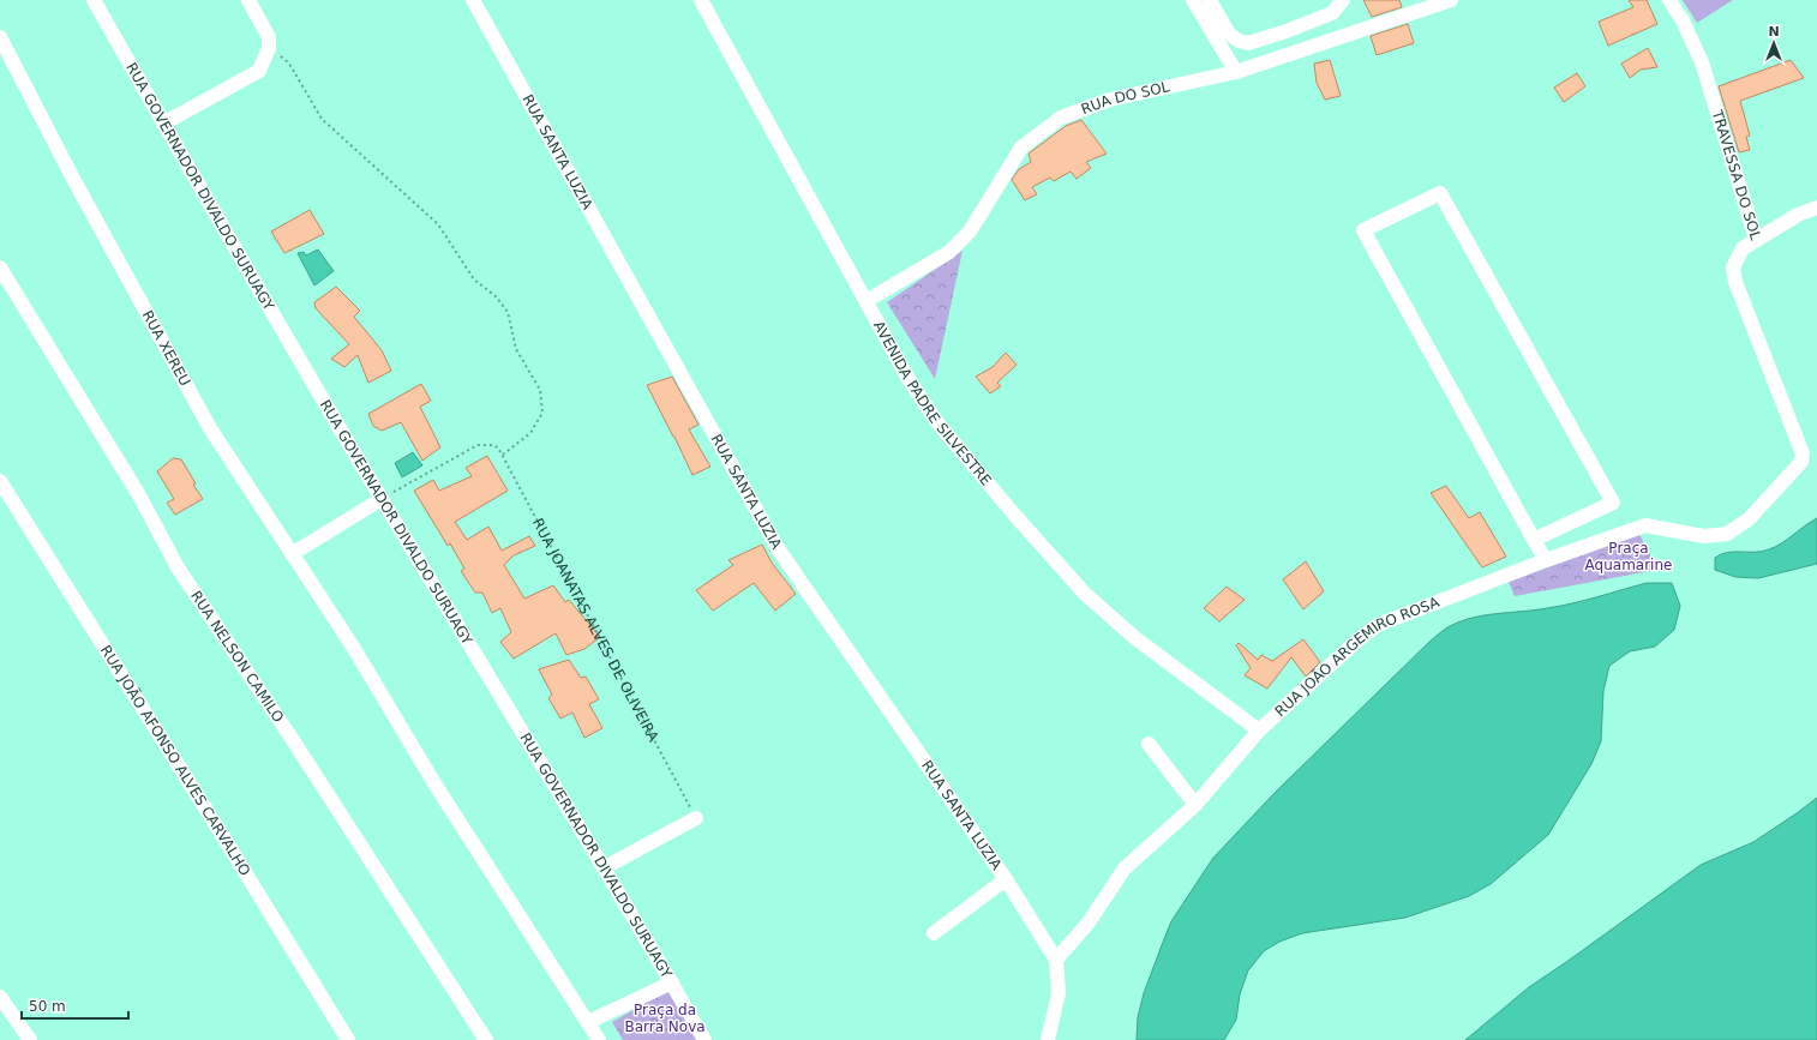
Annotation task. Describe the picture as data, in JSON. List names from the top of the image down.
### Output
{
  "streets": {
    "street": [
      "RUA DO SOL",
      "RUA SANTA LUZIA",
      "TRAVESSA DO SOL",
      "RUA GOVERNADOR DIVALDO SURUAGY",
      "RUA XEREU",
      "AVENIDA PADRE SILVESTRE",
      "RUA NELSON CAMILO",
      "RUA JOÃO ARGEMIRO ROSA",
      "RUA JOÃO AFONSO ALVES CARVALHO"
    ],
    "path": ["RUA JOANATAS ALVES DE OLIVEIRA"]
  },
  "crossings": [
    ["RUA DO SOL", "AVENIDA PADRE SILVESTRE"],
    ["RUA SANTA LUZIA", "RUA JOÃO ARGEMIRO ROSA"],
    ["TRAVESSA DO SOL", "RUA JOÃO ARGEMIRO ROSA"],
    ["RUA GOVERNADOR DIVALDO SURUAGY", "RUA JOANATAS ALVES DE OLIVEIRA"],
    ["AVENIDA PADRE SILVESTRE", "RUA JOÃO ARGEMIRO ROSA"]
  ],
  "parks": ["Praça Aquamarine", "Praça da Barra Nova"],
  "scale_bar": "50 m",
  "north": "top"
}
